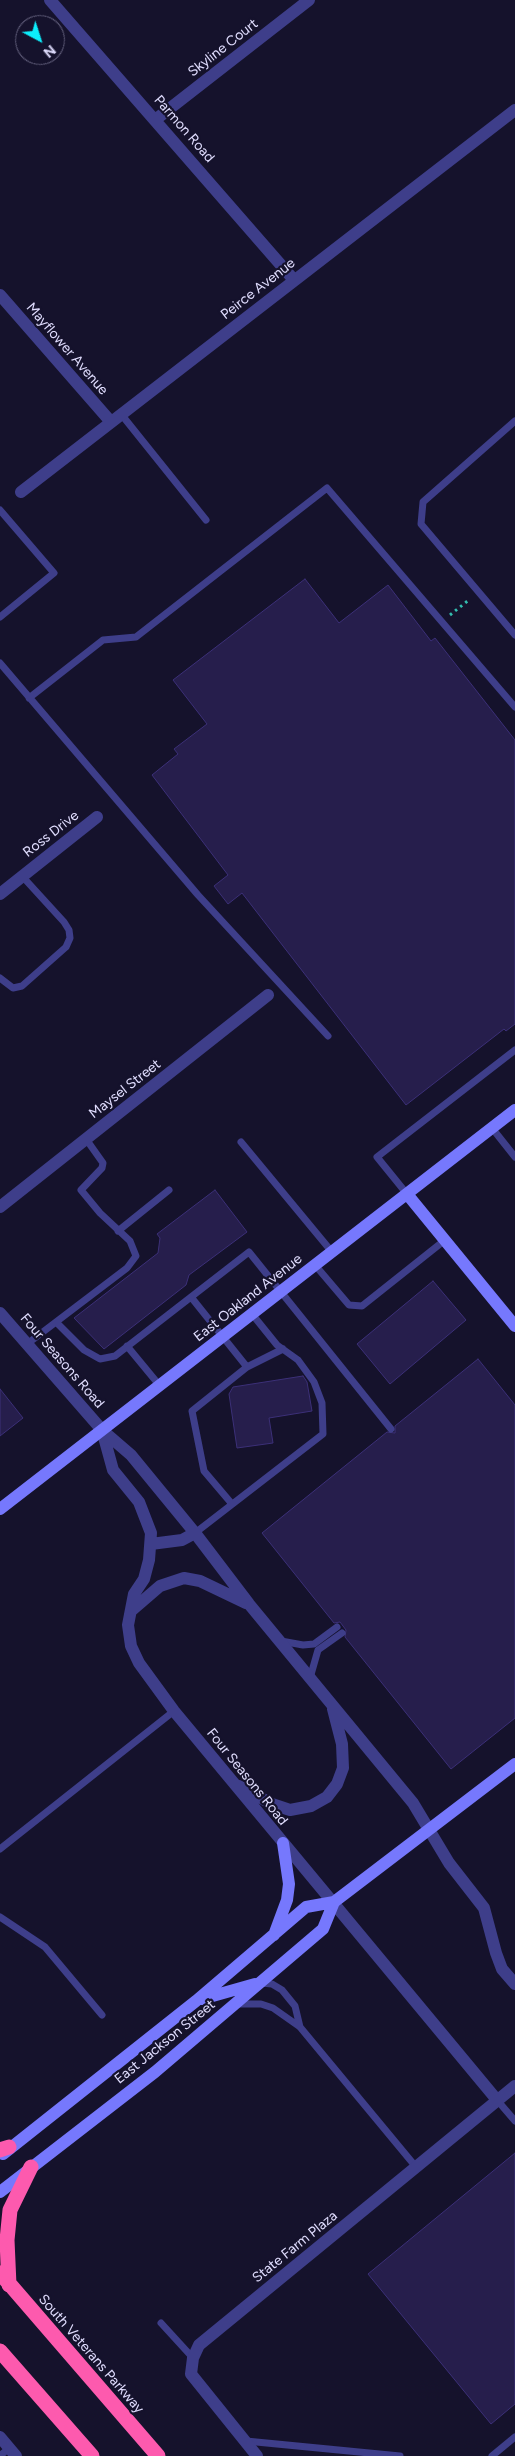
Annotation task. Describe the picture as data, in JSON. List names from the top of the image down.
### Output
{
  "streets": {
    "highway": ["South Veterans Parkway"],
    "street": [
      "Skyline Court",
      "Parmon Road",
      "Peirce Avenue",
      "Mayflower Avenue",
      "Ross Drive",
      "Maysel Street",
      "East Oakland Avenue",
      "Four Seasons Road",
      "East Jackson Street",
      "State Farm Plaza"
    ]
  },
  "crossings": [
    ["Skyline Court", "Parmon Road"],
    ["Parmon Road", "Peirce Avenue"],
    ["Peirce Avenue", "Mayflower Avenue"],
    ["East Oakland Avenue", "Four Seasons Road"],
    ["Four Seasons Road", "East Jackson Street"],
    ["Four Seasons Road", "State Farm Plaza"]
  ],
  "north": "bottom right"
}
